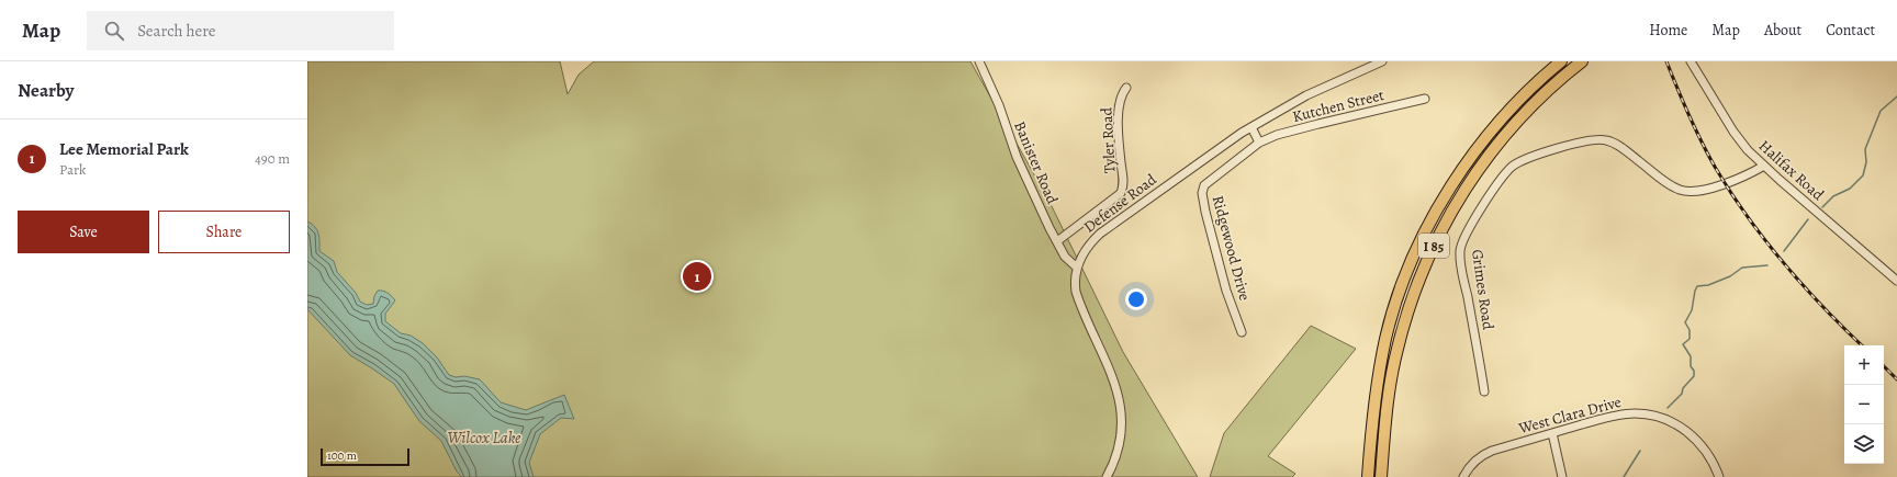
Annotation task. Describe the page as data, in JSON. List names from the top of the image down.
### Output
{
  "streets": {
    "highway": ["I 85"],
    "street": [
      "Kutchen Street",
      "Tyler Road",
      "Banister Road",
      "Halifax Road",
      "Defense Road",
      "Ridgewood Drive",
      "Grimes Road",
      "West Clara Drive"
    ]
  },
  "crossings": [
    ["Kutchen Street", "Ridgewood Drive"],
    ["Tyler Road", "Banister Road"],
    ["Banister Road", "Defense Road"],
    ["Halifax Road", "Grimes Road"]
  ],
  "water": ["Wilcox Lake"],
  "scale_bar": "100 m",
  "page": {
    "header": "Map",
    "search": "Search here",
    "nav": [
      "Home",
      "Map",
      "About",
      "Contact"
    ],
    "heading": "Nearby",
    "list": [
      {
        "mark": "1",
        "name": "Lee Memorial Park",
        "note": "Park",
        "value": "490 m"
      }
    ],
    "buttons": ["Save", "Share"],
    "pins": "1",
    "map_buttons": ["+", "−"],
    "scale": "100 m"
  }
}
